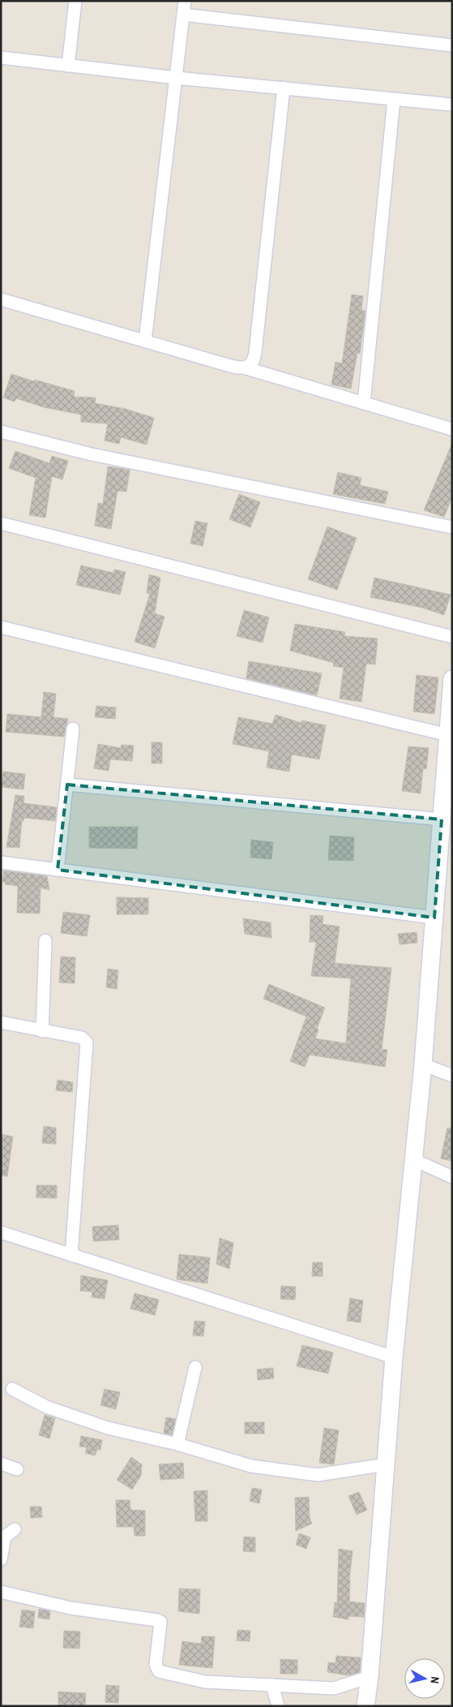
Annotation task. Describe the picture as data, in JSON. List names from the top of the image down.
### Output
{
  "north": "right"
}
